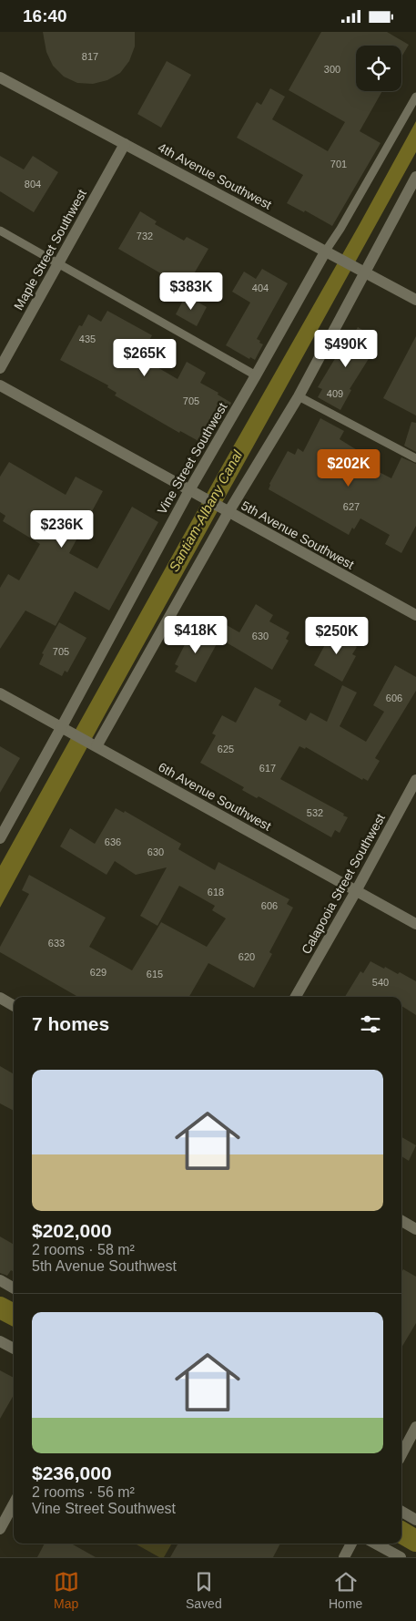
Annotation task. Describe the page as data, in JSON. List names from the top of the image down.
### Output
{
  "streets": {
    "street": [
      "4th Avenue Southwest",
      "Maple Street Southwest",
      "Vine Street Southwest",
      "5th Avenue Southwest",
      "6th Avenue Southwest",
      "Calapooia Street Southwest"
    ]
  },
  "crossings": [
    ["4th Avenue Southwest", "Maple Street Southwest"],
    ["4th Avenue Southwest", "Vine Street Southwest"],
    ["Vine Street Southwest", "5th Avenue Southwest"],
    ["Vine Street Southwest", "6th Avenue Southwest"],
    ["6th Avenue Southwest", "Calapooia Street Southwest"]
  ],
  "water": ["Santiam-Albany Canal"],
  "house_numbers": [
    "817",
    "300",
    "701",
    "804",
    "732",
    "404",
    "435",
    "409",
    "705",
    "627",
    "630",
    "705",
    "606",
    "625",
    "617",
    "532",
    "636",
    "630",
    "618",
    "606",
    "633",
    "620",
    "629",
    "615",
    "540"
  ],
  "page": {
    "status": "16:40",
    "price": [
      "$383K",
      "$490K",
      "$265K",
      "$202K",
      "$236K",
      "$418K",
      "$250K"
    ],
    "heading": "7 homes",
    "list": [
      {
        "name": "$202,000",
        "note": "2 rooms · 58 m² · 5th Avenue Southwest"
      },
      {
        "name": "$236,000",
        "note": "2 rooms · 56 m² · Vine Street Southwest"
      }
    ],
    "tabs": ["Map", "Saved", "Home"]
  }
}
